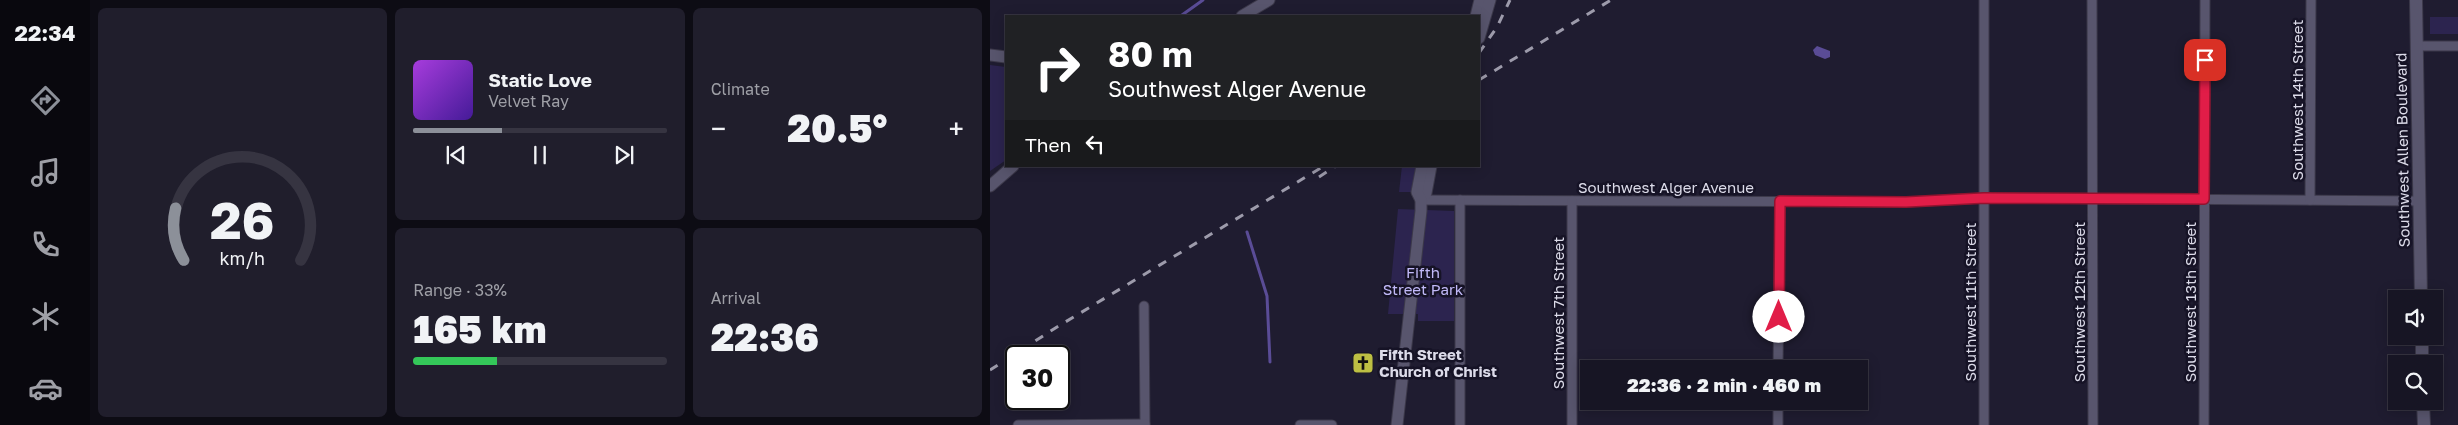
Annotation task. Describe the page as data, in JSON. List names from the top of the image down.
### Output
{
  "streets": {
    "main road": ["Southwest Allen Boulevard"],
    "street": [
      "Southwest 14th Street",
      "Southwest Alger Avenue",
      "Southwest 11th Street",
      "Southwest 12th Street",
      "Southwest 13th Street",
      "Southwest 7th Street"
    ]
  },
  "crossings": [
    ["Southwest 14th Street", "Southwest Alger Avenue"],
    ["Southwest Allen Boulevard", "Southwest Alger Avenue"],
    ["Southwest Alger Avenue", "Southwest 11th Street"],
    ["Southwest Alger Avenue", "Southwest 12th Street"],
    ["Southwest Alger Avenue", "Southwest 13th Street"],
    ["Southwest Alger Avenue", "Southwest 7th Street"]
  ],
  "parks": ["Fifth Street Park"],
  "places": {
    "church": ["Fifth Street Church of Christ"]
  },
  "page": {
    "tabs": "22:34",
    "tile": [
      "Climate",
      ["Range · 33%", "165 km"],
      ["Arrival", "22:36"]
    ],
    "turn": ["80 m", "Southwest Alger Avenue"],
    "song": ["Static Love", "Velvet Ray"],
    "heat": ["−", "20.5°", "+"],
    "then": "Then",
    "limit": "30",
    "trip": "22:36 · 2 min · 460 m",
    "gauge": ["26", "km/h"]
  }
}
